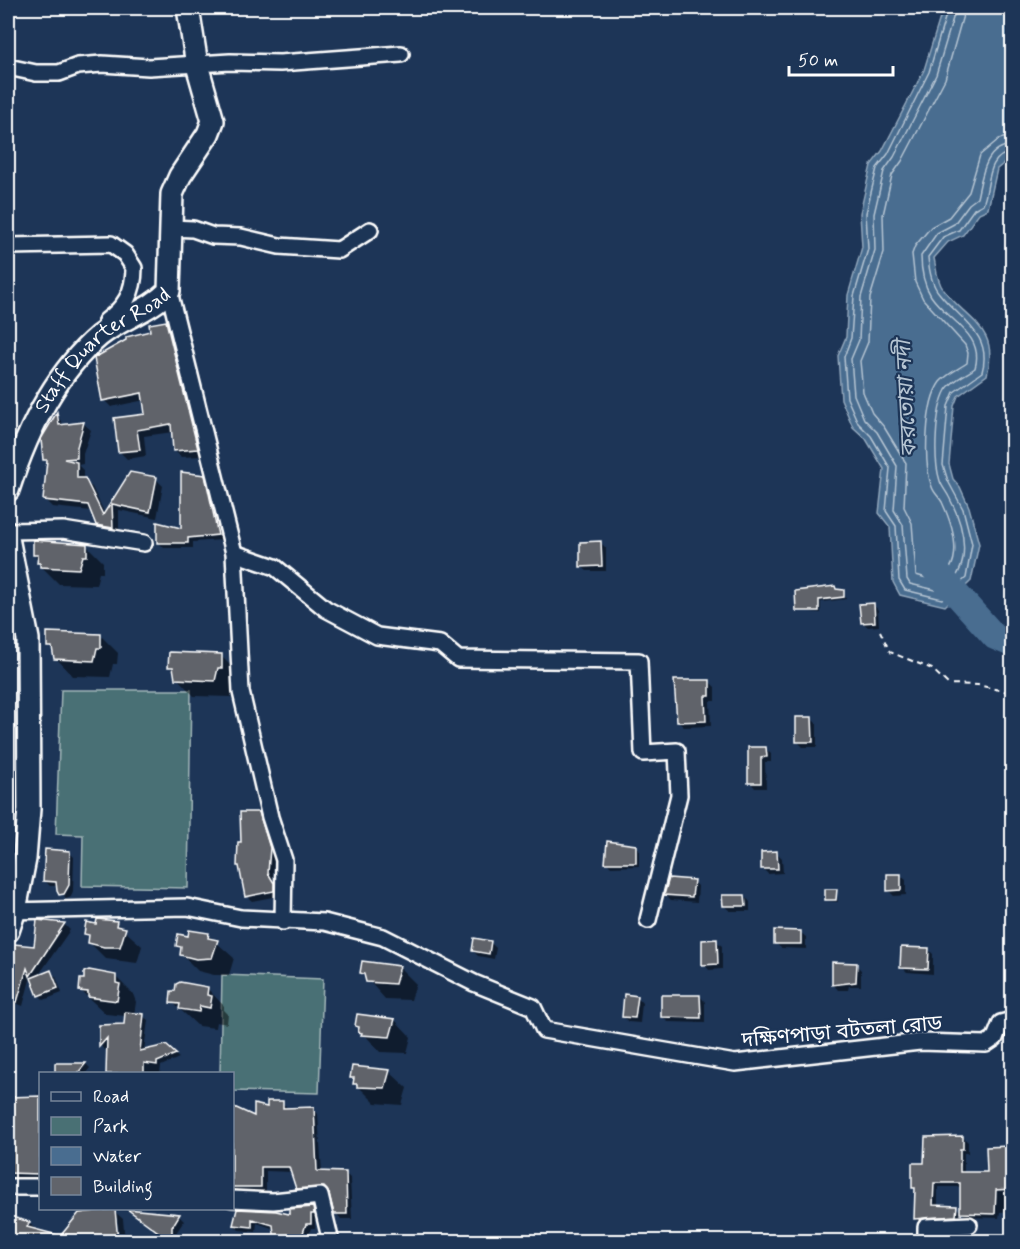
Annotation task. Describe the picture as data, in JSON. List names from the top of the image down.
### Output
{
  "streets": {
    "street": ["Staff Quarter Road", "দক্ষিণপাড়া বটতলা রোড"]
  },
  "water": ["করতোয়া নদী"],
  "legend": [
    "Road",
    "Park",
    "Water",
    "Building"
  ],
  "scale_bar": "50 m"
}
